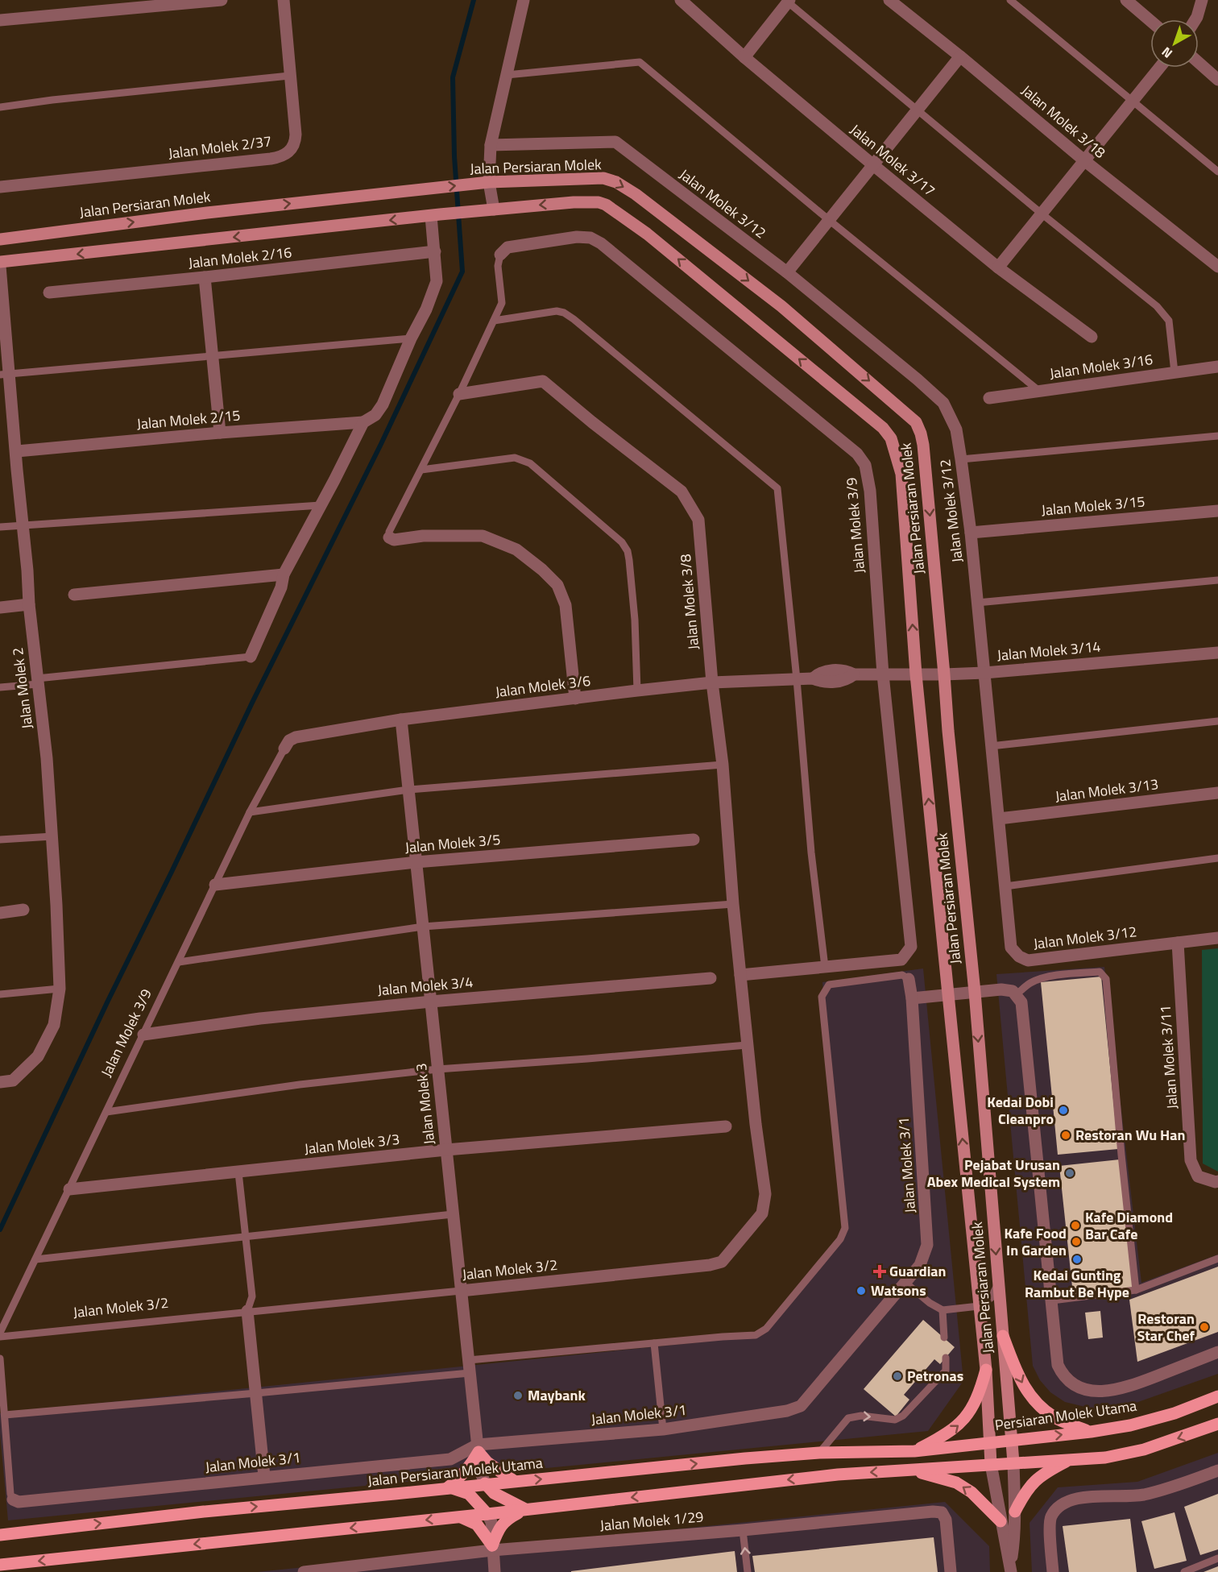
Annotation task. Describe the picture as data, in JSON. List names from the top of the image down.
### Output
{
  "streets": {
    "main road": ["Jalan Persiaran Molek", "Persiaran Molek Utama", "Jalan Persiaran Molek Utama"],
    "street": [
      "Jalan Molek 3/18",
      "Jalan Molek 2/37",
      "Jalan Molek 3/17",
      "Jalan Molek 3/12",
      "Jalan Molek 2/16",
      "Jalan Molek 3/16",
      "Jalan Molek 2/15",
      "Jalan Molek 3/15",
      "Jalan Molek 3/9",
      "Jalan Molek 3/8",
      "Jalan Molek 3/14",
      "Jalan Molek 3/6",
      "Jalan Molek 2",
      "Jalan Molek 3/13",
      "Jalan Molek 3/5",
      "Jalan Molek 3/4",
      "Jalan Molek 3/11",
      "Jalan Molek 3",
      "Jalan Molek 3/3",
      "Jalan Molek 3/1",
      "Jalan Molek 3/2",
      "Jalan Molek 1/29"
    ]
  },
  "crossings": [
    ["Jalan Persiaran Molek", "Jalan Molek 3/14"],
    ["Jalan Persiaran Molek", "Persiaran Molek Utama"],
    ["Jalan Molek 3/12", "Jalan Molek 3/15"],
    ["Jalan Molek 3/12", "Jalan Molek 3/14"],
    ["Jalan Molek 3/12", "Jalan Molek 3/13"],
    ["Jalan Molek 3/12", "Jalan Molek 3/11"],
    ["Jalan Molek 2/15", "Jalan Molek 2"],
    ["Jalan Molek 3/9", "Jalan Molek 3/14"],
    ["Jalan Molek 3/9", "Jalan Molek 3/6"],
    ["Jalan Molek 3/9", "Jalan Molek 3/5"],
    ["Jalan Molek 3/9", "Jalan Molek 3/4"],
    ["Jalan Molek 3/9", "Jalan Molek 3/3"],
    ["Jalan Molek 3/9", "Jalan Molek 3/2"],
    ["Jalan Molek 3/8", "Jalan Molek 3/6"],
    ["Jalan Molek 3/8", "Jalan Molek 3/2"],
    ["Jalan Molek 3/14", "Jalan Molek 3/6"],
    ["Jalan Molek 3/6", "Jalan Molek 3"],
    ["Jalan Molek 3/5", "Jalan Molek 3"],
    ["Jalan Molek 3/4", "Jalan Molek 3"],
    ["Jalan Molek 3", "Jalan Molek 3/3"],
    ["Jalan Molek 3", "Jalan Molek 3/1"],
    ["Jalan Molek 3", "Jalan Molek 3/2"],
    ["Jalan Molek 3", "Jalan Persiaran Molek Utama"],
    ["Persiaran Molek Utama", "Jalan Persiaran Molek Utama"]
  ],
  "places": {
    "other": [
      "Kedai Dobi Cleanpro",
      "Restoran Wu Han",
      "Pejabat Urusan Abex Medical System",
      "Kafe Diamond Bar Cafe",
      "Kafe Food In Garden",
      "Kedai Gunting Rambut Be Hype",
      "Watsons",
      "Restoran Star Chef",
      "Petronas",
      "Maybank"
    ],
    "health": ["Guardian"]
  },
  "north": "bottom left"
}
